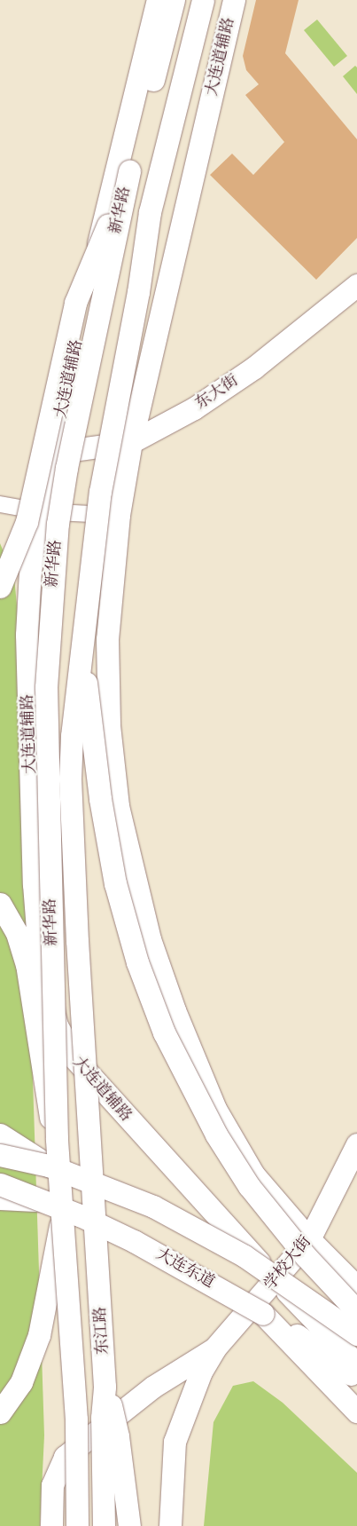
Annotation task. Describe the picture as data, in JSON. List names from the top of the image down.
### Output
{
  "streets": {
    "main road": [
      "大连道辅路",
      "新华路",
      "东大街",
      "学校大街",
      "大连东道",
      "东江路"
    ]
  },
  "crossings": [
    ["大连道辅路", "东大街"],
    ["大连道辅路", "学校大街"],
    ["新华路", "东江路"]
  ]
}
